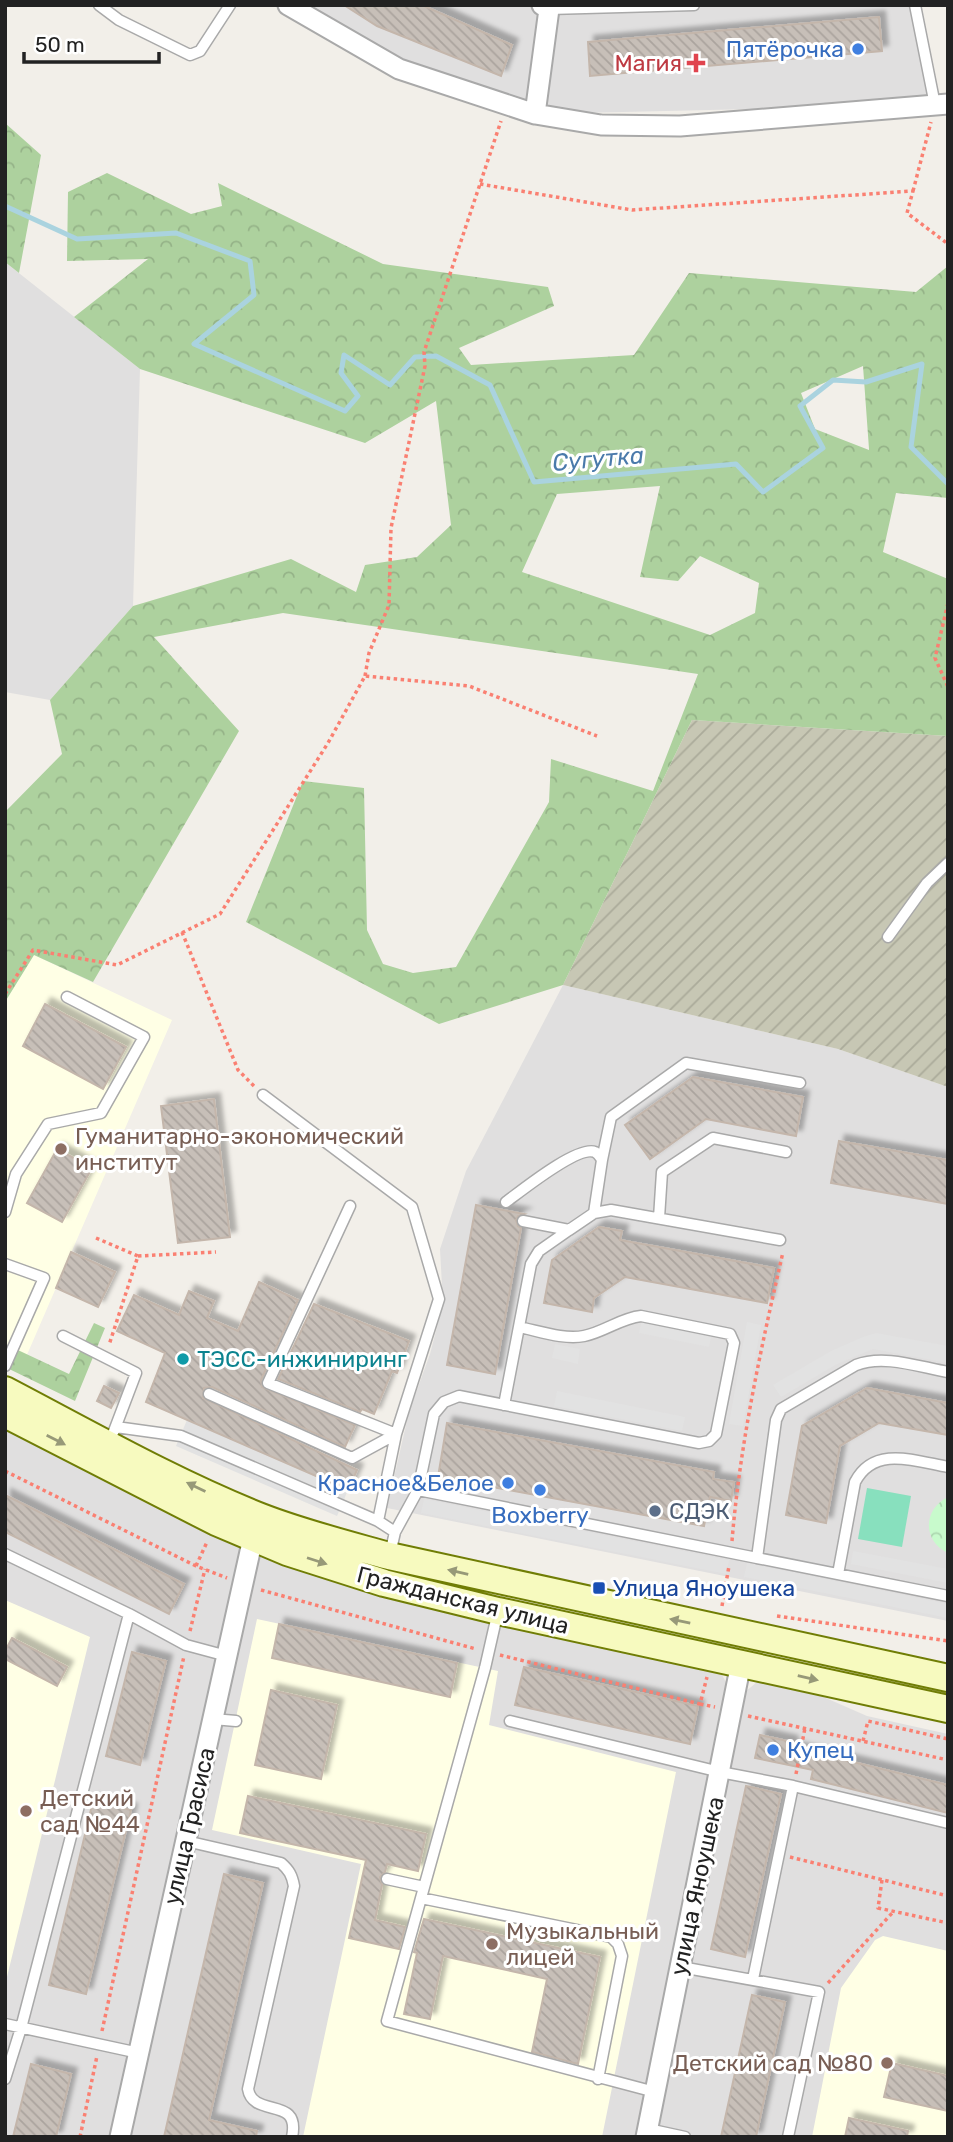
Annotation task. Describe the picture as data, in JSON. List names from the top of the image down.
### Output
{
  "streets": {
    "main road": ["Гражданская улица", "улица Яноушека"],
    "street": ["улица Грасиса"]
  },
  "crossings": [
    ["Гражданская улица", "улица Грасиса"],
    ["Гражданская улица", "улица Яноушека"]
  ],
  "water": ["Сугутка"],
  "places": {
    "other": [
      "Пятёрочка",
      "Гуманитарно-экономический институт",
      "ТЭСС-инжиниринг",
      "Красное&Белое",
      "Boxberry",
      "СДЭК",
      "Купец",
      "Детский сад №44",
      "Музыкальный лицей",
      "Детский сад №80"
    ],
    "health": ["Магия"],
    "transit": ["Улица Яноушека"]
  },
  "scale_bar": "50 m"
}
